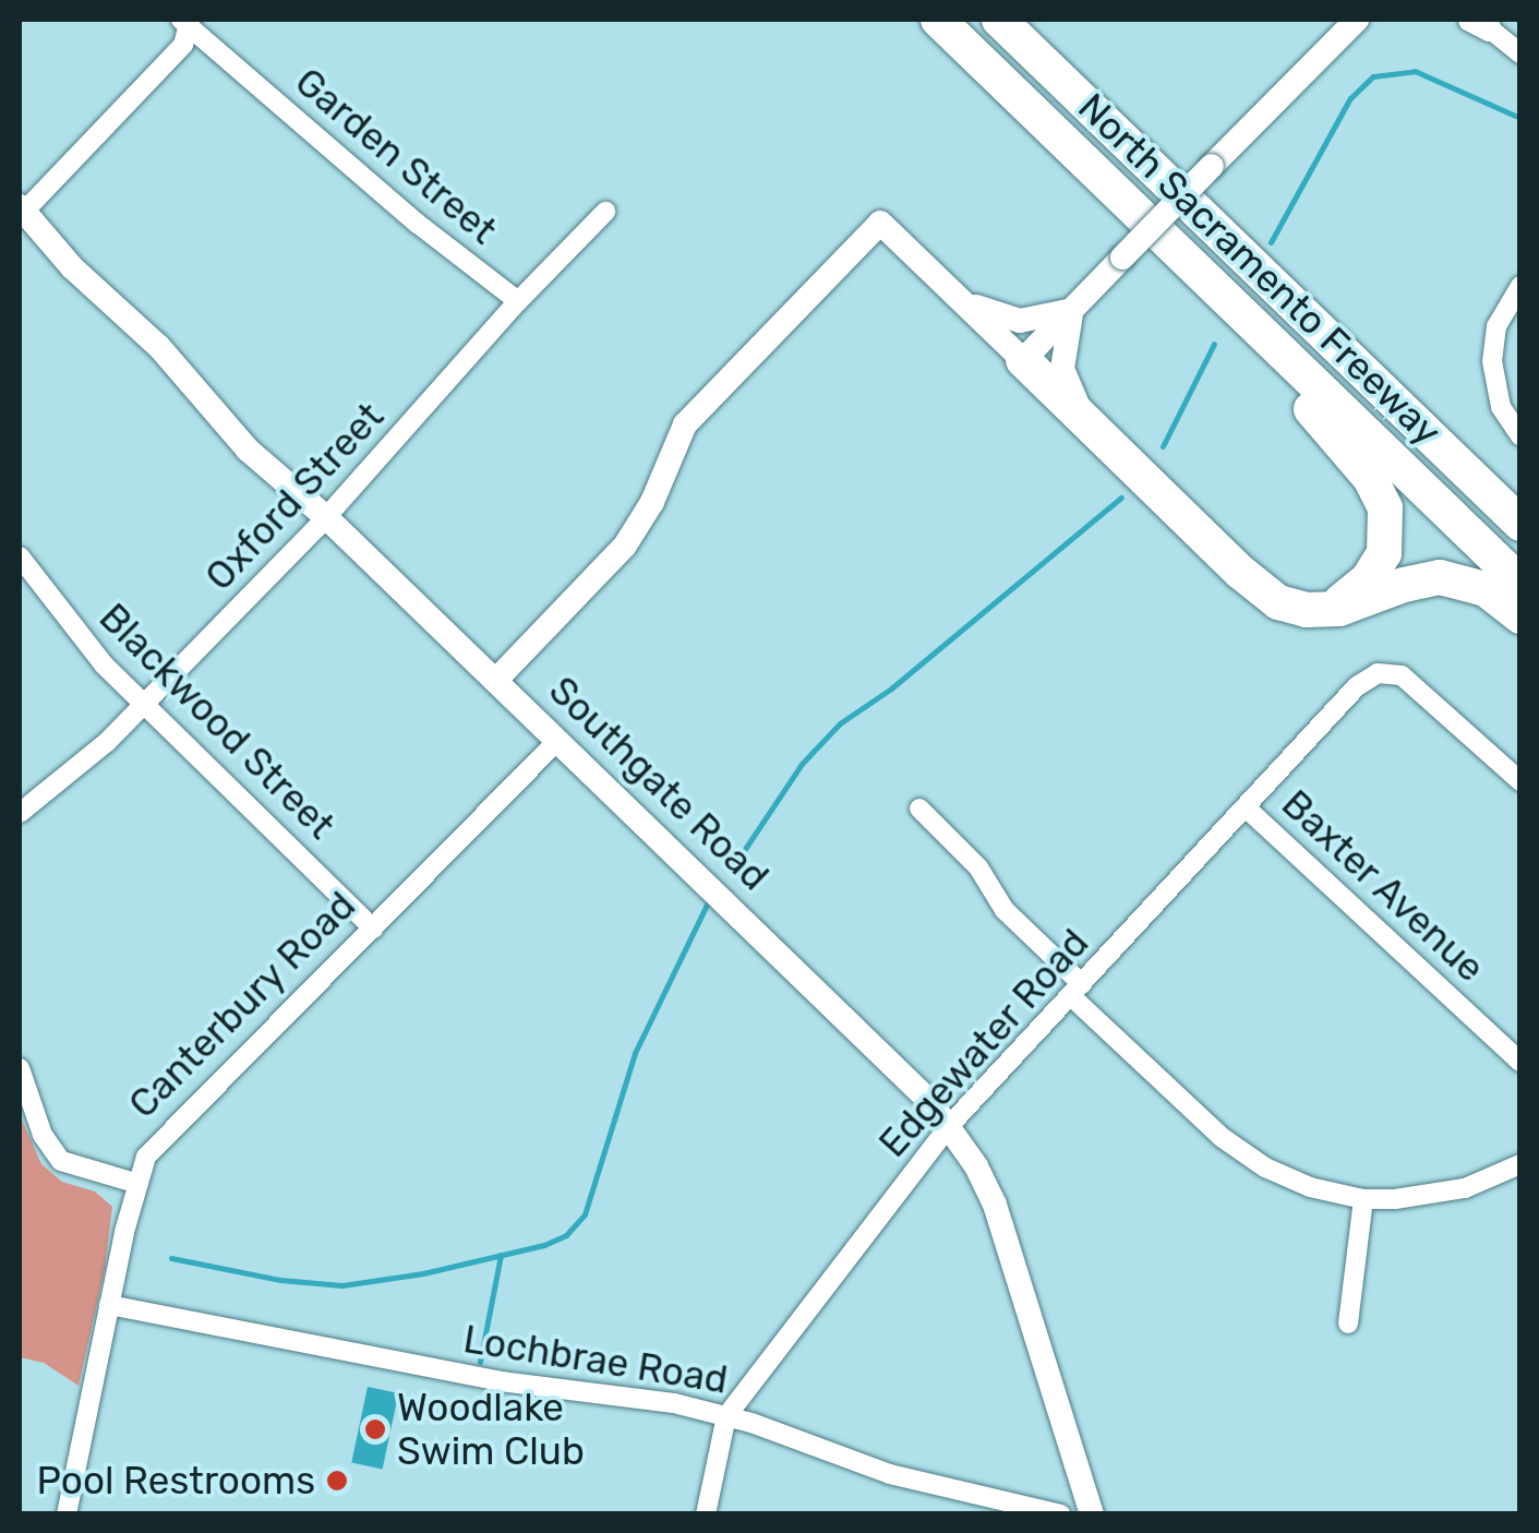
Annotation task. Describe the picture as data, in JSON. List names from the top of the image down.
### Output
{
  "streets": {
    "highway": ["North Sacramento Freeway"],
    "street": [
      "Garden Street",
      "Oxford Street",
      "Blackwood Street",
      "Southgate Road",
      "Baxter Avenue",
      "Canterbury Road",
      "Edgewater Road",
      "Lochbrae Road"
    ]
  },
  "crossings": [
    ["Garden Street", "Oxford Street"],
    ["Oxford Street", "Blackwood Street"],
    ["Oxford Street", "Southgate Road"],
    ["Blackwood Street", "Canterbury Road"],
    ["Southgate Road", "Canterbury Road"],
    ["Southgate Road", "Edgewater Road"],
    ["Baxter Avenue", "Edgewater Road"],
    ["Canterbury Road", "Lochbrae Road"],
    ["Edgewater Road", "Lochbrae Road"]
  ],
  "places": ["Woodlake Swim Club", "Pool Restrooms"]
}
